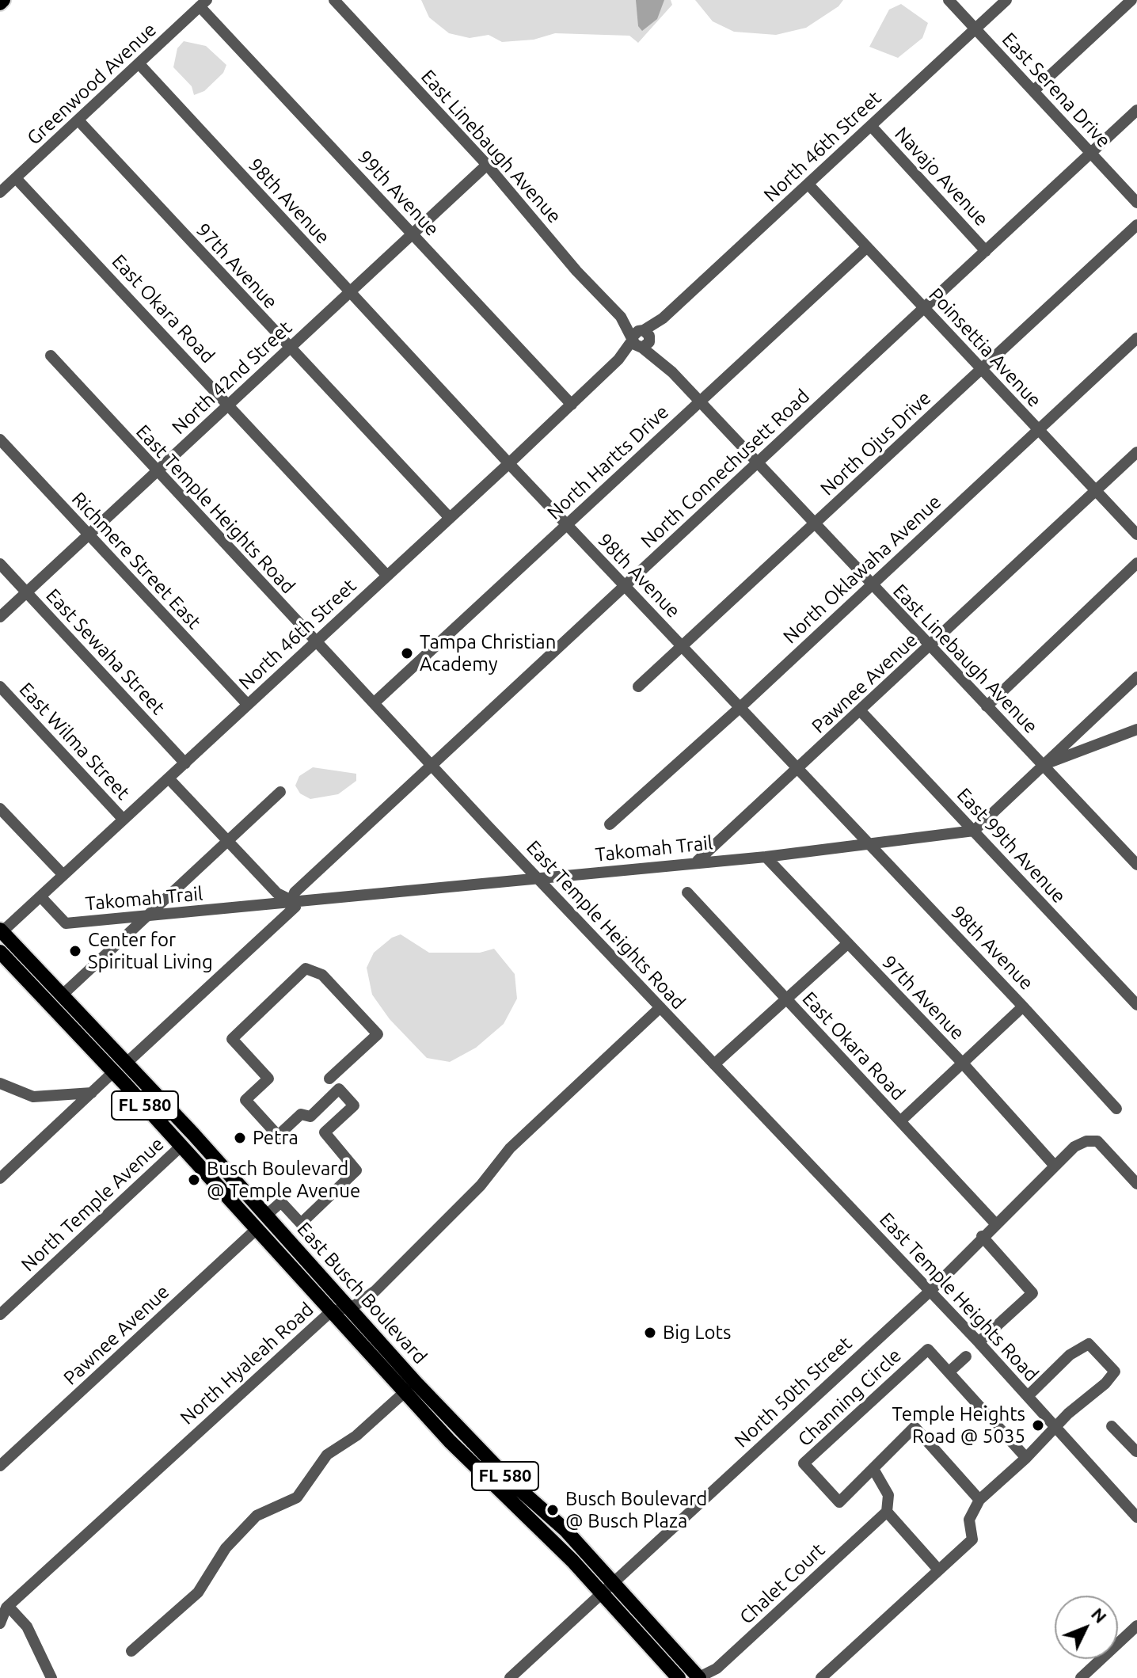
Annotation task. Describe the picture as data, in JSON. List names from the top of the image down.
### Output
{
  "streets": {
    "main road": ["FL 580", "East Busch Boulevard"],
    "street": [
      "Greenwood Avenue",
      "East Serena Drive",
      "East Linebaugh Avenue",
      "North 46th Street",
      "Navajo Avenue",
      "99th Avenue",
      "98th Avenue",
      "97th Avenue",
      "East Okara Road",
      "Poinsettia Avenue",
      "North 42nd Street",
      "North Ojus Drive",
      "North Hartts Drive",
      "North Connechusett Road",
      "East Temple Heights Road",
      "Richmere Street East",
      "North Oklawaha Avenue",
      "East Sewaha Street",
      "Pawnee Avenue",
      "East Wilma Street",
      "East 99th Avenue",
      "Takomah Trail",
      "North Temple Avenue",
      "North Hyaleah Road",
      "North 50th Street",
      "Channing Circle",
      "Chalet Court"
    ]
  },
  "crossings": [
    ["Greenwood Avenue", "99th Avenue"],
    ["Greenwood Avenue", "98th Avenue"],
    ["Greenwood Avenue", "97th Avenue"],
    ["Greenwood Avenue", "East Okara Road"],
    ["East Serena Drive", "North 46th Street"],
    ["East Serena Drive", "North Connechusett Road"],
    ["East Linebaugh Avenue", "North 46th Street"],
    ["East Linebaugh Avenue", "North 42nd Street"],
    ["East Linebaugh Avenue", "North Ojus Drive"],
    ["East Linebaugh Avenue", "North Hartts Drive"],
    ["East Linebaugh Avenue", "North Connechusett Road"],
    ["East Linebaugh Avenue", "North Oklawaha Avenue"],
    ["East Linebaugh Avenue", "Pawnee Avenue"],
    ["North 46th Street", "Navajo Avenue"],
    ["North 46th Street", "99th Avenue"],
    ["North 46th Street", "98th Avenue"],
    ["North 46th Street", "97th Avenue"],
    ["North 46th Street", "East Okara Road"],
    ["North 46th Street", "Poinsettia Avenue"],
    ["North 46th Street", "East Temple Heights Road"],
    ["North 46th Street", "Richmere Street East"],
    ["North 46th Street", "East Sewaha Street"],
    ["North 46th Street", "East Wilma Street"],
    ["North 46th Street", "Takomah Trail"],
    ["North 46th Street", "East Busch Boulevard"],
    ["Navajo Avenue", "North Connechusett Road"],
    ["99th Avenue", "North 42nd Street"],
    ["98th Avenue", "North 42nd Street"],
    ["98th Avenue", "North Ojus Drive"],
    ["98th Avenue", "North Hartts Drive"],
    ["98th Avenue", "North Connechusett Road"],
    ["98th Avenue", "North Oklawaha Avenue"],
    ["98th Avenue", "Pawnee Avenue"],
    ["98th Avenue", "Takomah Trail"],
    ["97th Avenue", "North 42nd Street"],
    ["97th Avenue", "Takomah Trail"],
    ["97th Avenue", "North 50th Street"],
    ["East Okara Road", "North 42nd Street"],
    ["East Okara Road", "North 50th Street"],
    ["Poinsettia Avenue", "North Ojus Drive"],
    ["Poinsettia Avenue", "North Hartts Drive"],
    ["Poinsettia Avenue", "North Connechusett Road"],
    ["Poinsettia Avenue", "North Oklawaha Avenue"],
    ["Poinsettia Avenue", "Pawnee Avenue"],
    ["North 42nd Street", "East Temple Heights Road"],
    ["North 42nd Street", "Richmere Street East"],
    ["North 42nd Street", "East Sewaha Street"],
    ["North Hartts Drive", "East Temple Heights Road"],
    ["North Connechusett Road", "East Temple Heights Road"],
    ["North Connechusett Road", "Takomah Trail"],
    ["North Connechusett Road", "East Busch Boulevard"],
    ["East Temple Heights Road", "Takomah Trail"],
    ["East Temple Heights Road", "North Hyaleah Road"],
    ["East Temple Heights Road", "North 50th Street"],
    ["Pawnee Avenue", "East 99th Avenue"],
    ["Pawnee Avenue", "Takomah Trail"],
    ["Pawnee Avenue", "East Busch Boulevard"],
    ["East 99th Avenue", "Takomah Trail"],
    ["North Temple Avenue", "East Busch Boulevard"],
    ["East Busch Boulevard", "North Hyaleah Road"],
    ["East Busch Boulevard", "North 50th Street"],
    ["East Busch Boulevard", "Chalet Court"]
  ],
  "places": [
    "Tampa Christian Academy",
    "Center for Spiritual Living",
    "Petra",
    "Busch Boulevard @ Temple Avenue",
    "Big Lots",
    "Temple Heights Road @ 5035",
    "Busch Boulevard @ Busch Plaza"
  ],
  "north": "top right"
}
